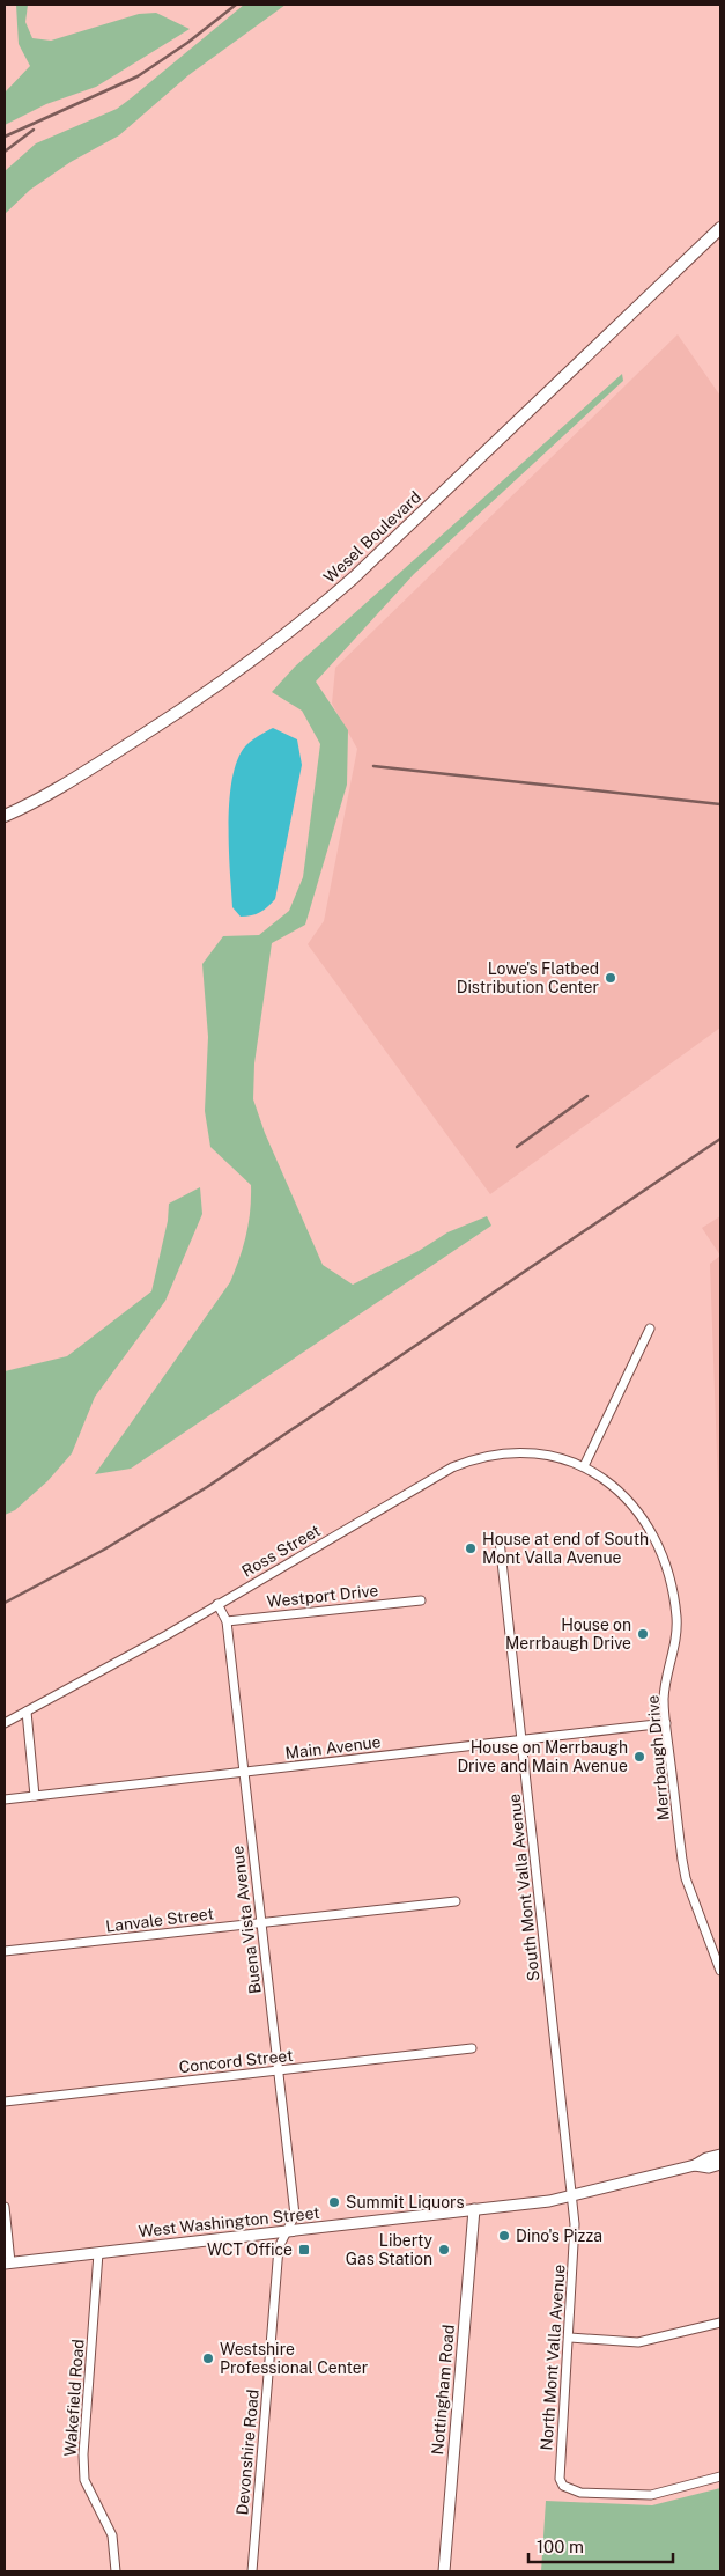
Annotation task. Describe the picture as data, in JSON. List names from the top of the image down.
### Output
{
  "streets": {
    "main road": ["Wesel Boulevard"],
    "street": [
      "Ross Street",
      "Westport Drive",
      "Main Avenue",
      "Merrbaugh Drive",
      "South Mont Valla Avenue",
      "Lanvale Street",
      "Buena Vista Avenue",
      "Concord Street",
      "West Washington Street",
      "North Mont Valla Avenue",
      "Nottingham Road",
      "Wakefield Road",
      "Devonshire Road"
    ]
  },
  "crossings": [
    ["Ross Street", "Merrbaugh Drive"],
    ["Ross Street", "Buena Vista Avenue"],
    ["Westport Drive", "Buena Vista Avenue"],
    ["Main Avenue", "Merrbaugh Drive"],
    ["Main Avenue", "South Mont Valla Avenue"],
    ["Main Avenue", "Buena Vista Avenue"],
    ["South Mont Valla Avenue", "West Washington Street"],
    ["South Mont Valla Avenue", "North Mont Valla Avenue"],
    ["Lanvale Street", "Buena Vista Avenue"],
    ["Buena Vista Avenue", "Concord Street"],
    ["Buena Vista Avenue", "West Washington Street"],
    ["Buena Vista Avenue", "Devonshire Road"],
    ["West Washington Street", "North Mont Valla Avenue"],
    ["West Washington Street", "Nottingham Road"],
    ["West Washington Street", "Wakefield Road"],
    ["West Washington Street", "Devonshire Road"]
  ],
  "places": {
    "other": [
      "Lowe's Flatbed Distribution Center",
      "House at end of South Mont Valla Avenue",
      "House on Merrbaugh Drive",
      "House on Merrbaugh Drive and Main Avenue",
      "Summit Liquors",
      "Dino's Pizza",
      "Liberty Gas Station",
      "Westshire Professional Center"
    ],
    "transit": ["WCT Office"]
  },
  "scale_bar": "100 m"
}
